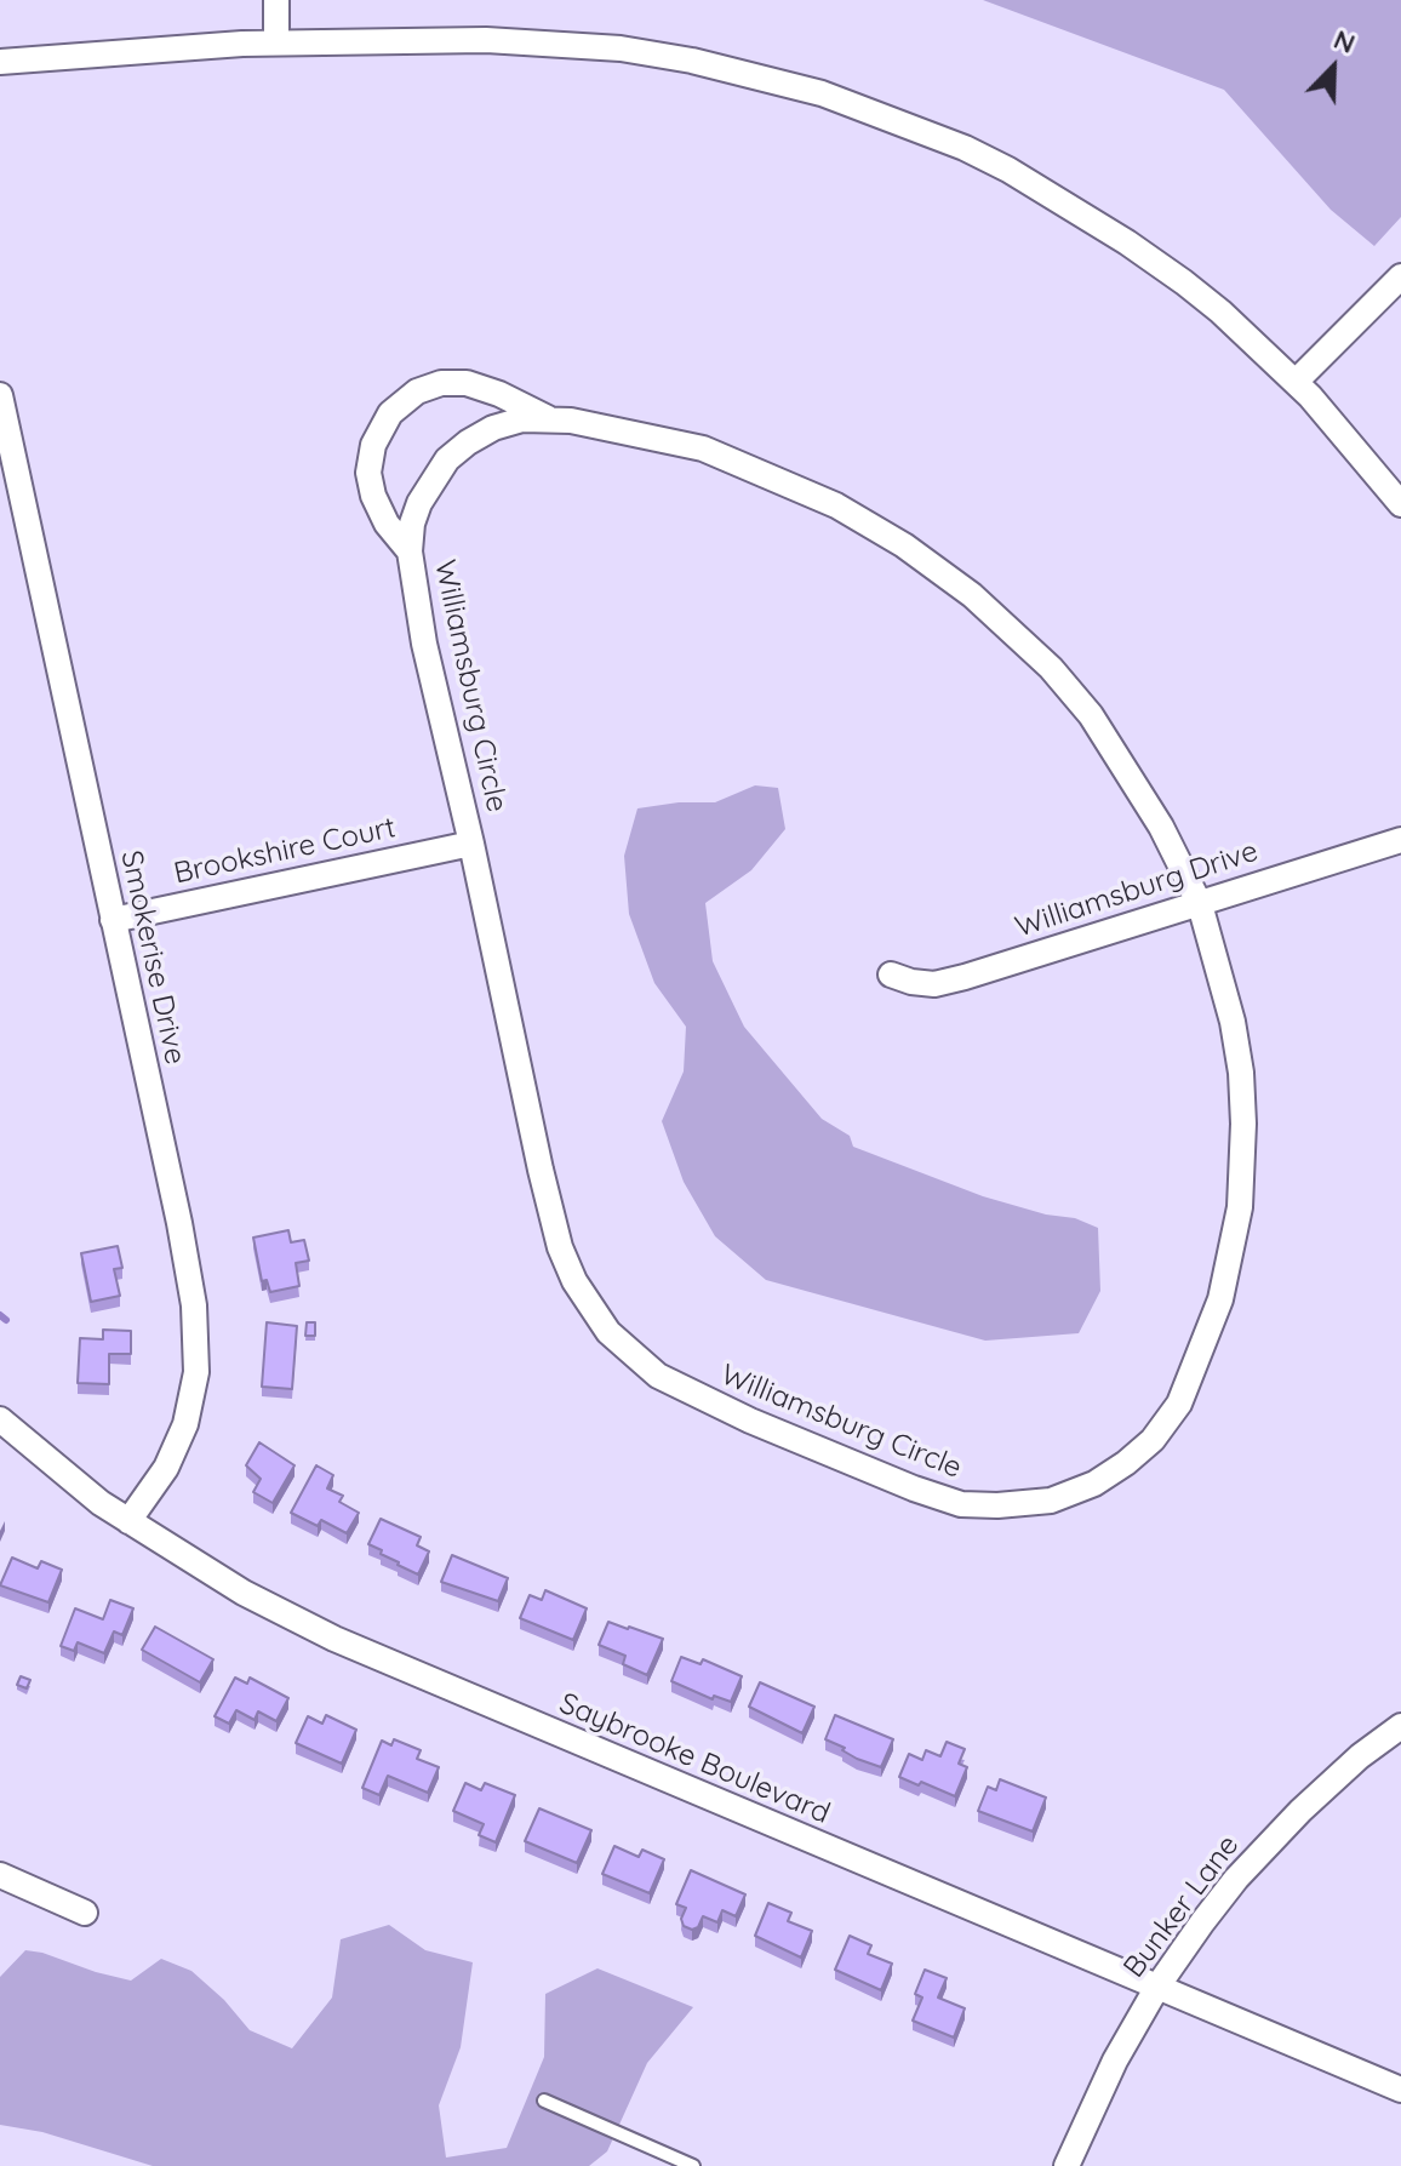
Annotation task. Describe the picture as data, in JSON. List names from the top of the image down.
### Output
{
  "streets": {
    "street": [
      "Williamsburg Circle",
      "Brookshire Court",
      "Williamsburg Drive",
      "Smokerise Drive",
      "Saybrooke Boulevard",
      "Bunker Lane"
    ]
  },
  "crossings": [
    ["Williamsburg Circle", "Brookshire Court"],
    ["Williamsburg Circle", "Williamsburg Drive"],
    ["Brookshire Court", "Smokerise Drive"],
    ["Smokerise Drive", "Saybrooke Boulevard"],
    ["Saybrooke Boulevard", "Bunker Lane"]
  ],
  "north": "top right"
}
